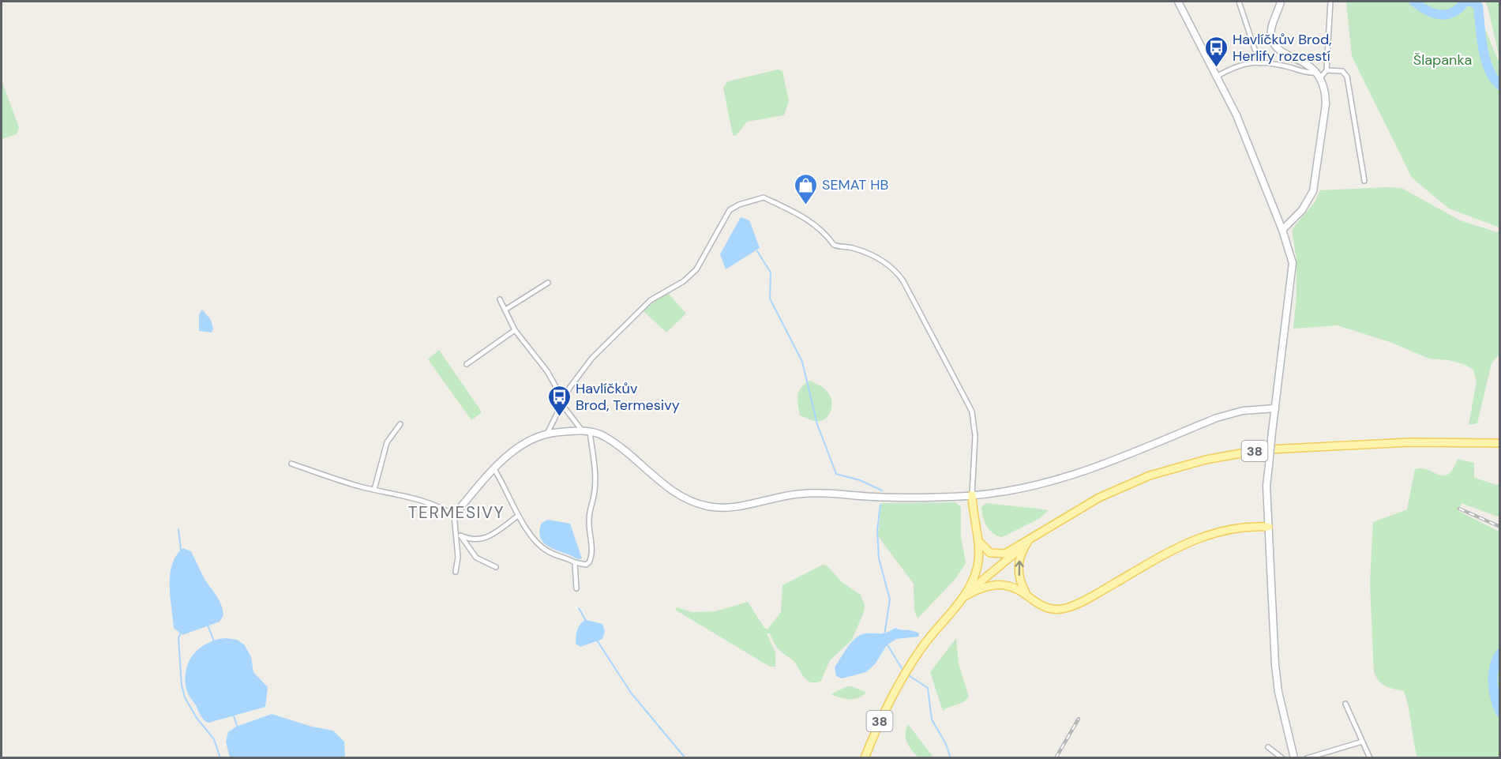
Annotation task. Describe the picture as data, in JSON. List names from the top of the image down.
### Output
{
  "streets": {
    "main road": ["38"]
  },
  "districts": ["TERMESIVY"],
  "parks": ["Šlapanka"],
  "places": {
    "bus stop": ["Havlíčkův Brod, Herlify rozcestí", "Havlíčkův Brod, Termesivy"],
    "shop": ["SEMAT HB"]
  }
}
